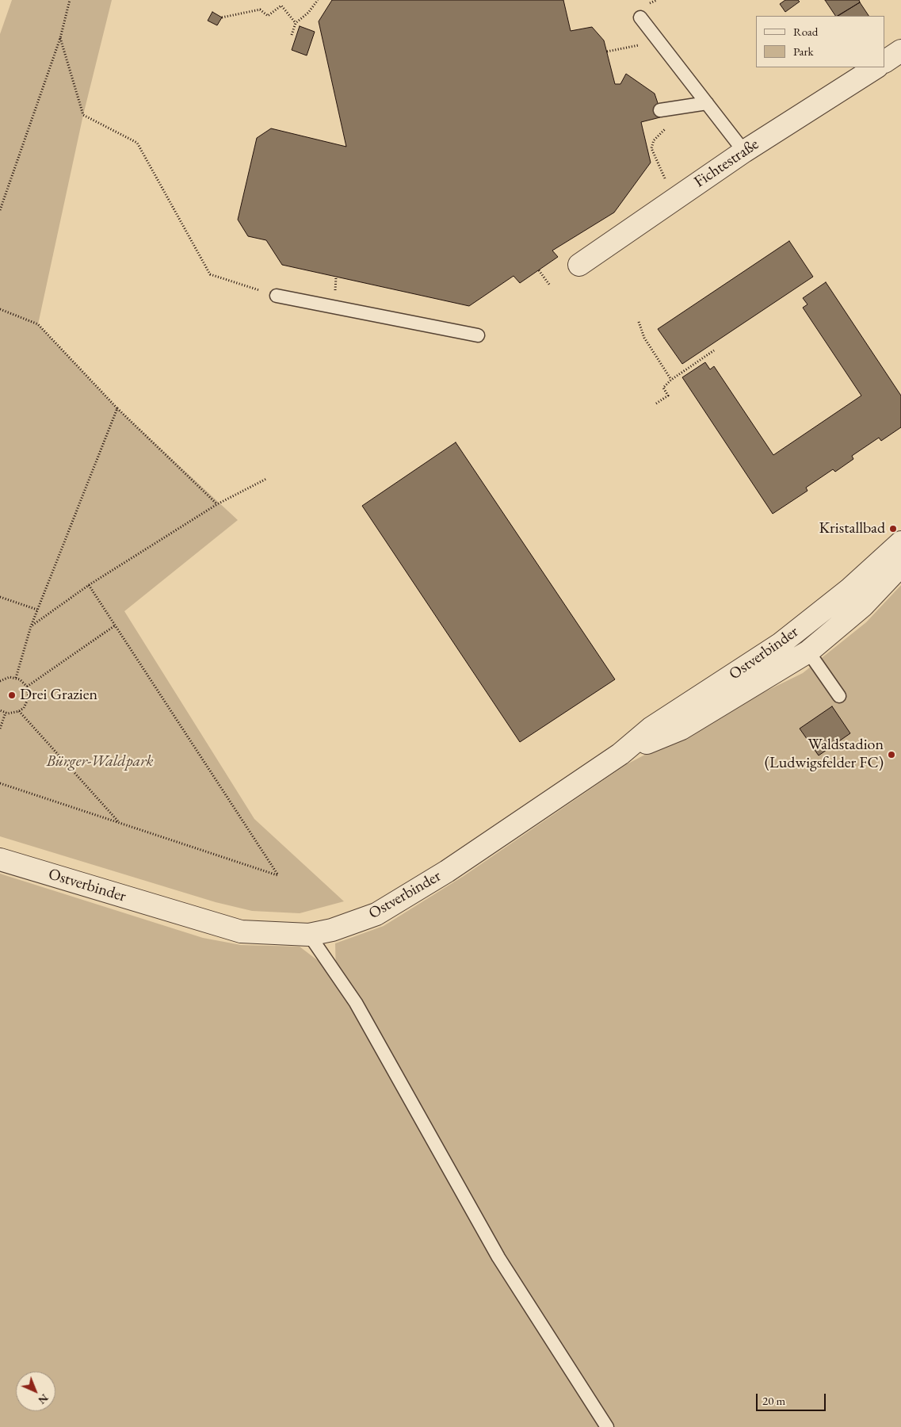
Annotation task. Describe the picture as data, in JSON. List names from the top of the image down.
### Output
{
  "streets": {
    "street": ["Fichtestraße", "Ostverbinder"]
  },
  "parks": ["Bürger-Waldpark"],
  "places": ["Kristallbad", "Drei Grazien", "Waldstadion (Ludwigsfelder FC)"],
  "legend": ["Road", "Park"],
  "scale_bar": "20 m",
  "north": "bottom right"
}
